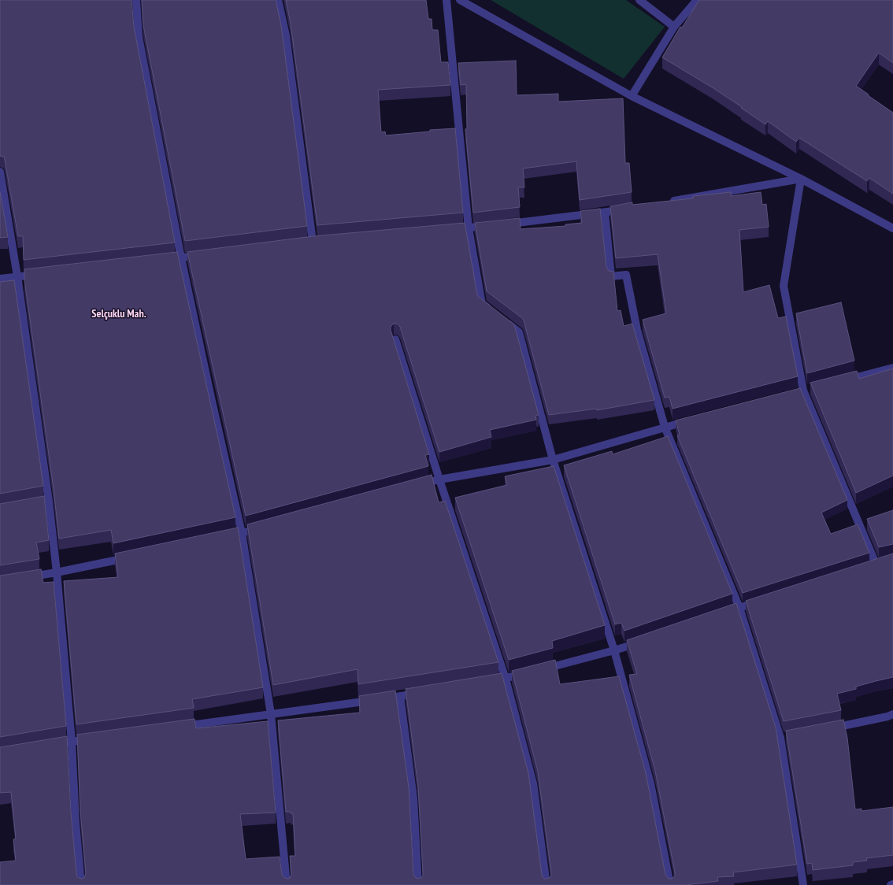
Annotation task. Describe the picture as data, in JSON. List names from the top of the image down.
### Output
{
  "districts": ["Selçuklu Mah."]
}
